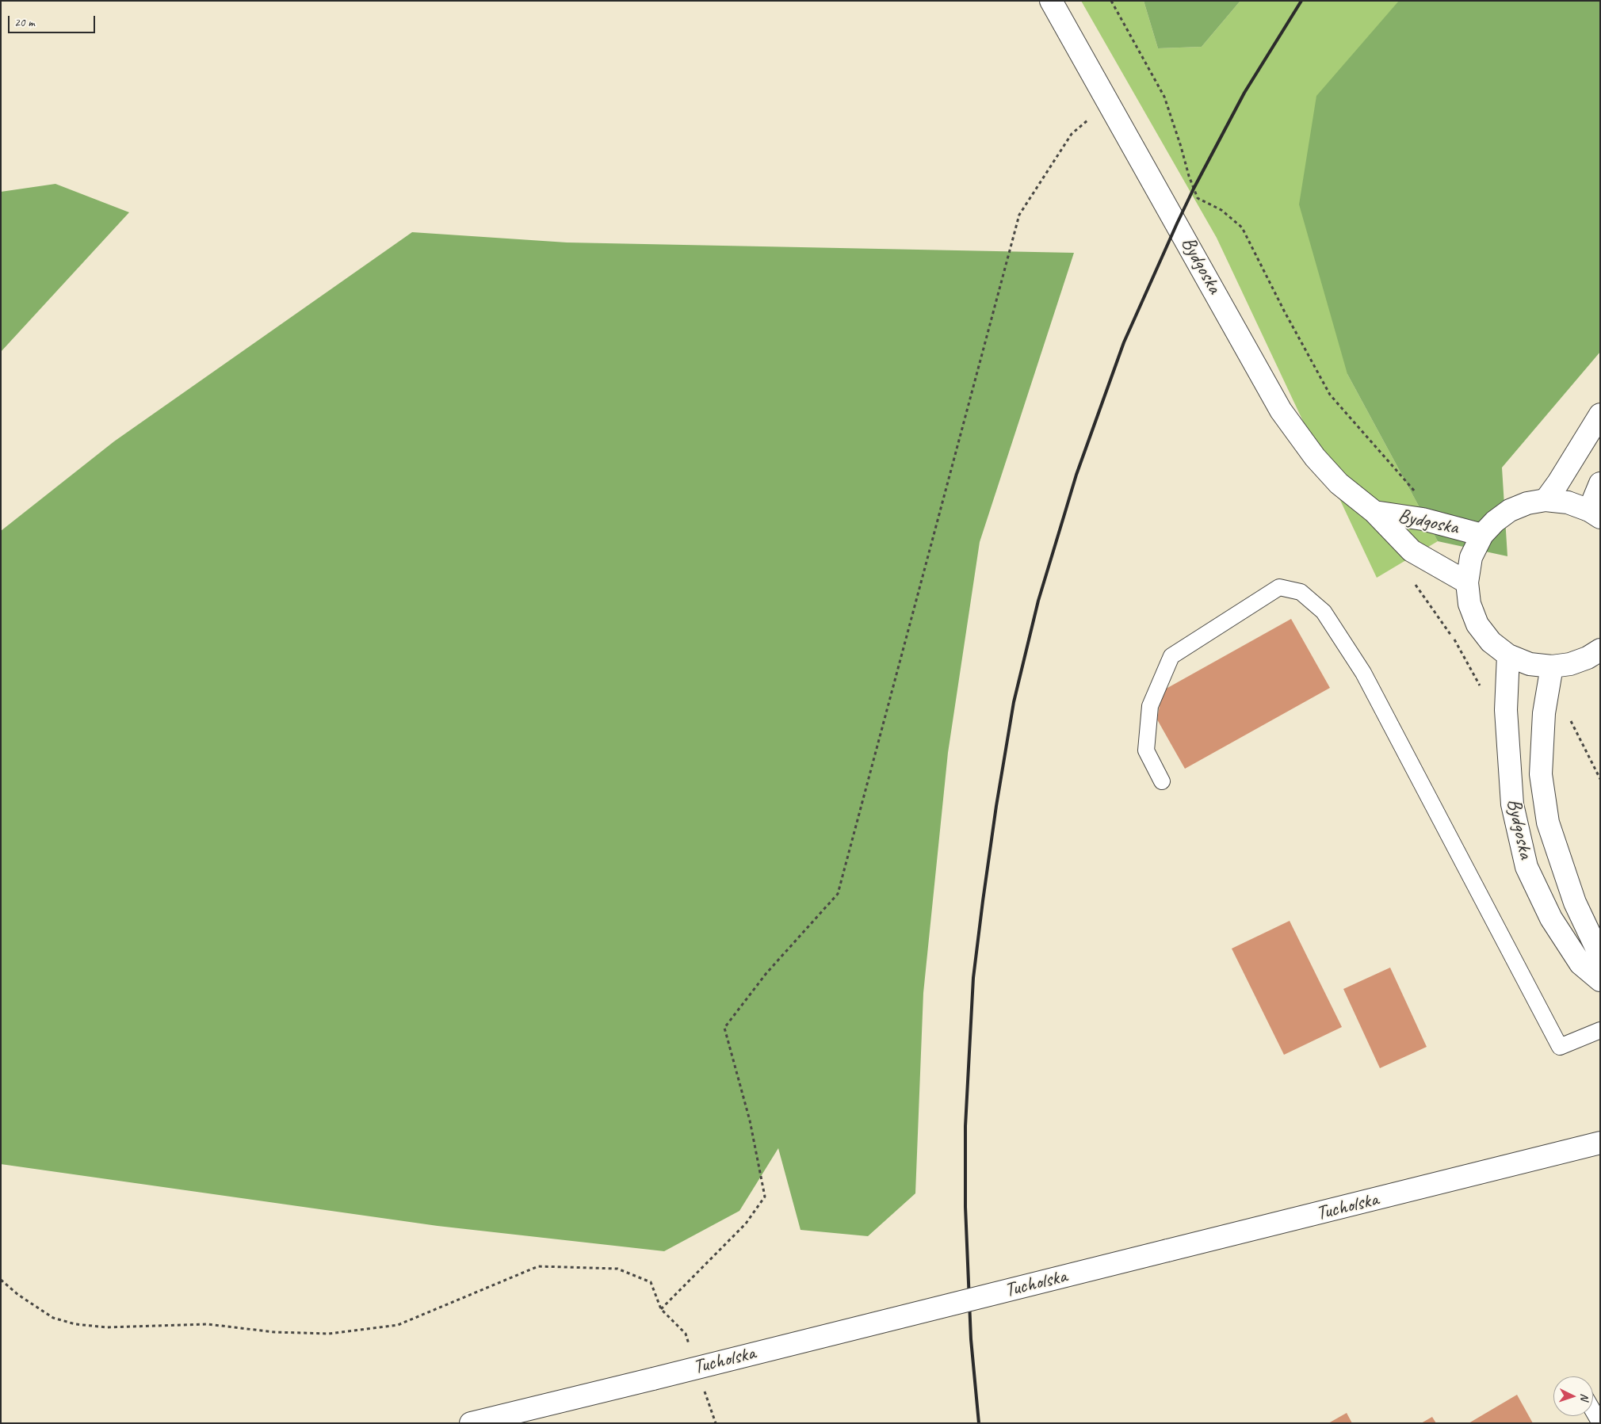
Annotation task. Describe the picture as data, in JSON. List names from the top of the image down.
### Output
{
  "streets": {
    "street": ["Bydgoska", "Tucholska"]
  },
  "scale_bar": "20 m",
  "north": "right"
}
